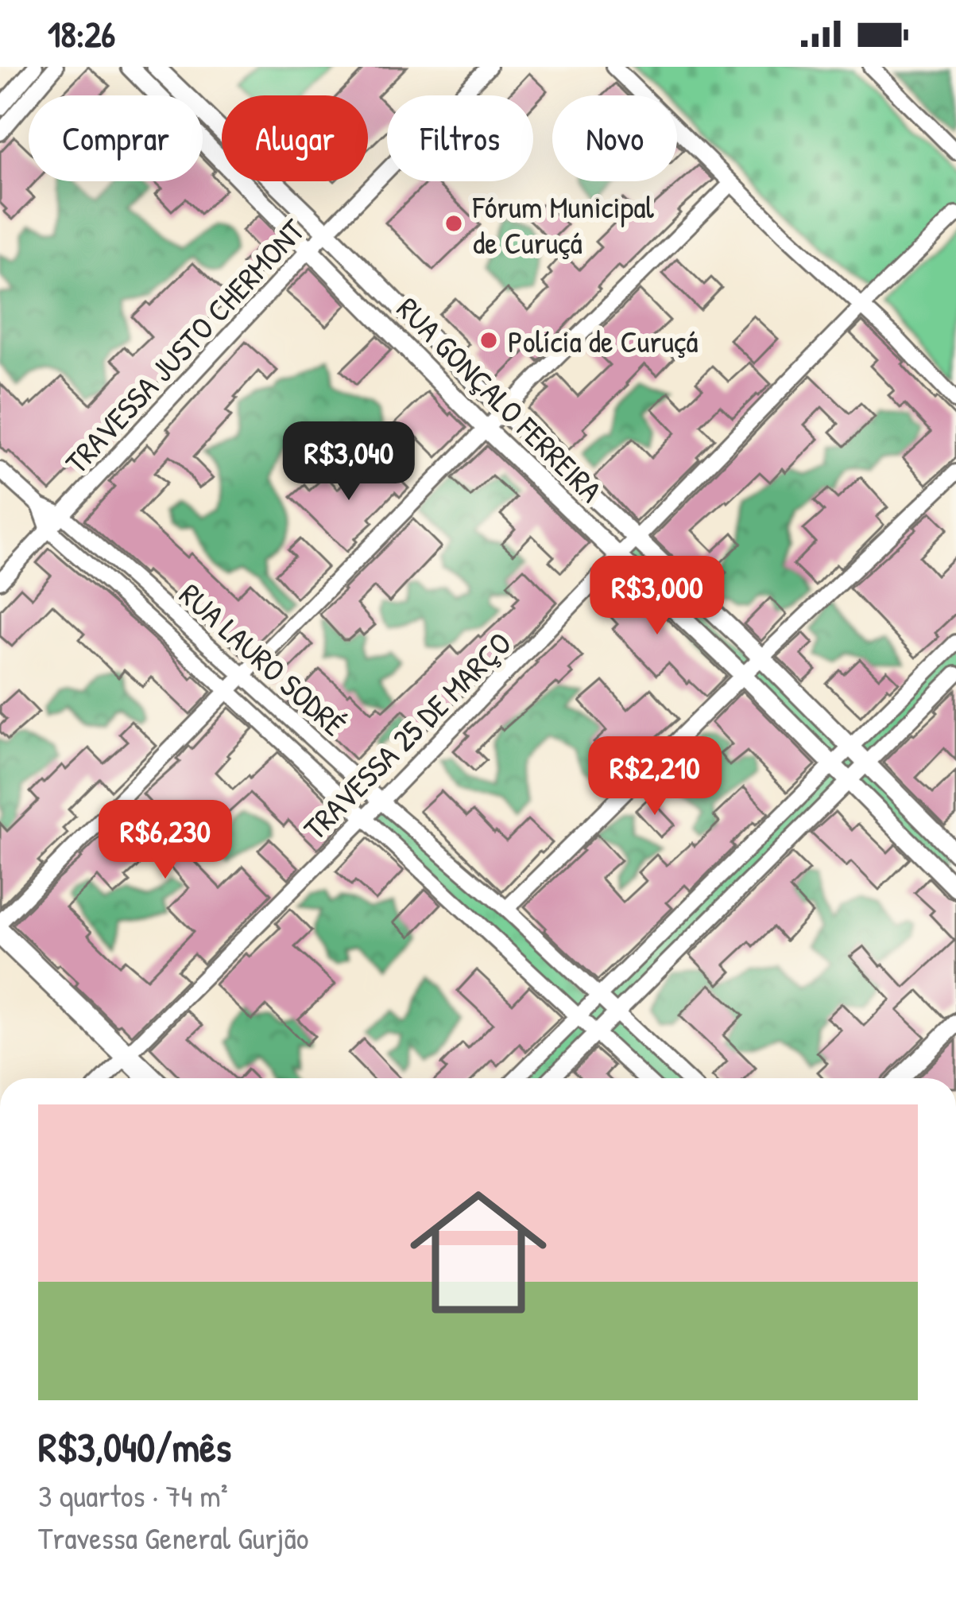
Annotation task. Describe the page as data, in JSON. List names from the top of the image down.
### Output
{
  "streets": {
    "street": [
      "TRAVESSA JUSTO CHERMONT",
      "RUA GONÇALO FERREIRA",
      "RUA LAURO SODRÉ",
      "TRAVESSA 25 DE MARÇO"
    ]
  },
  "crossings": [
    ["TRAVESSA JUSTO CHERMONT", "RUA GONÇALO FERREIRA"],
    ["TRAVESSA JUSTO CHERMONT", "RUA LAURO SODRÉ"],
    ["RUA GONÇALO FERREIRA", "TRAVESSA 25 DE MARÇO"],
    ["RUA LAURO SODRÉ", "TRAVESSA 25 DE MARÇO"]
  ],
  "places": ["Fórum Municipal de Curuçá", "Polícia de Curuçá"],
  "page": {
    "status": "18:26",
    "chip": [
      "Comprar",
      "Alugar",
      "Filtros",
      "Novo"
    ],
    "price": [
      "R$3,040",
      "R$3,000",
      "R$2,210",
      "R$6,230"
    ],
    "list": [
      {
        "name": "R$3,040/mês",
        "note": "3 quartos · 74 m² · Travessa General Gurjão"
      }
    ]
  }
}
